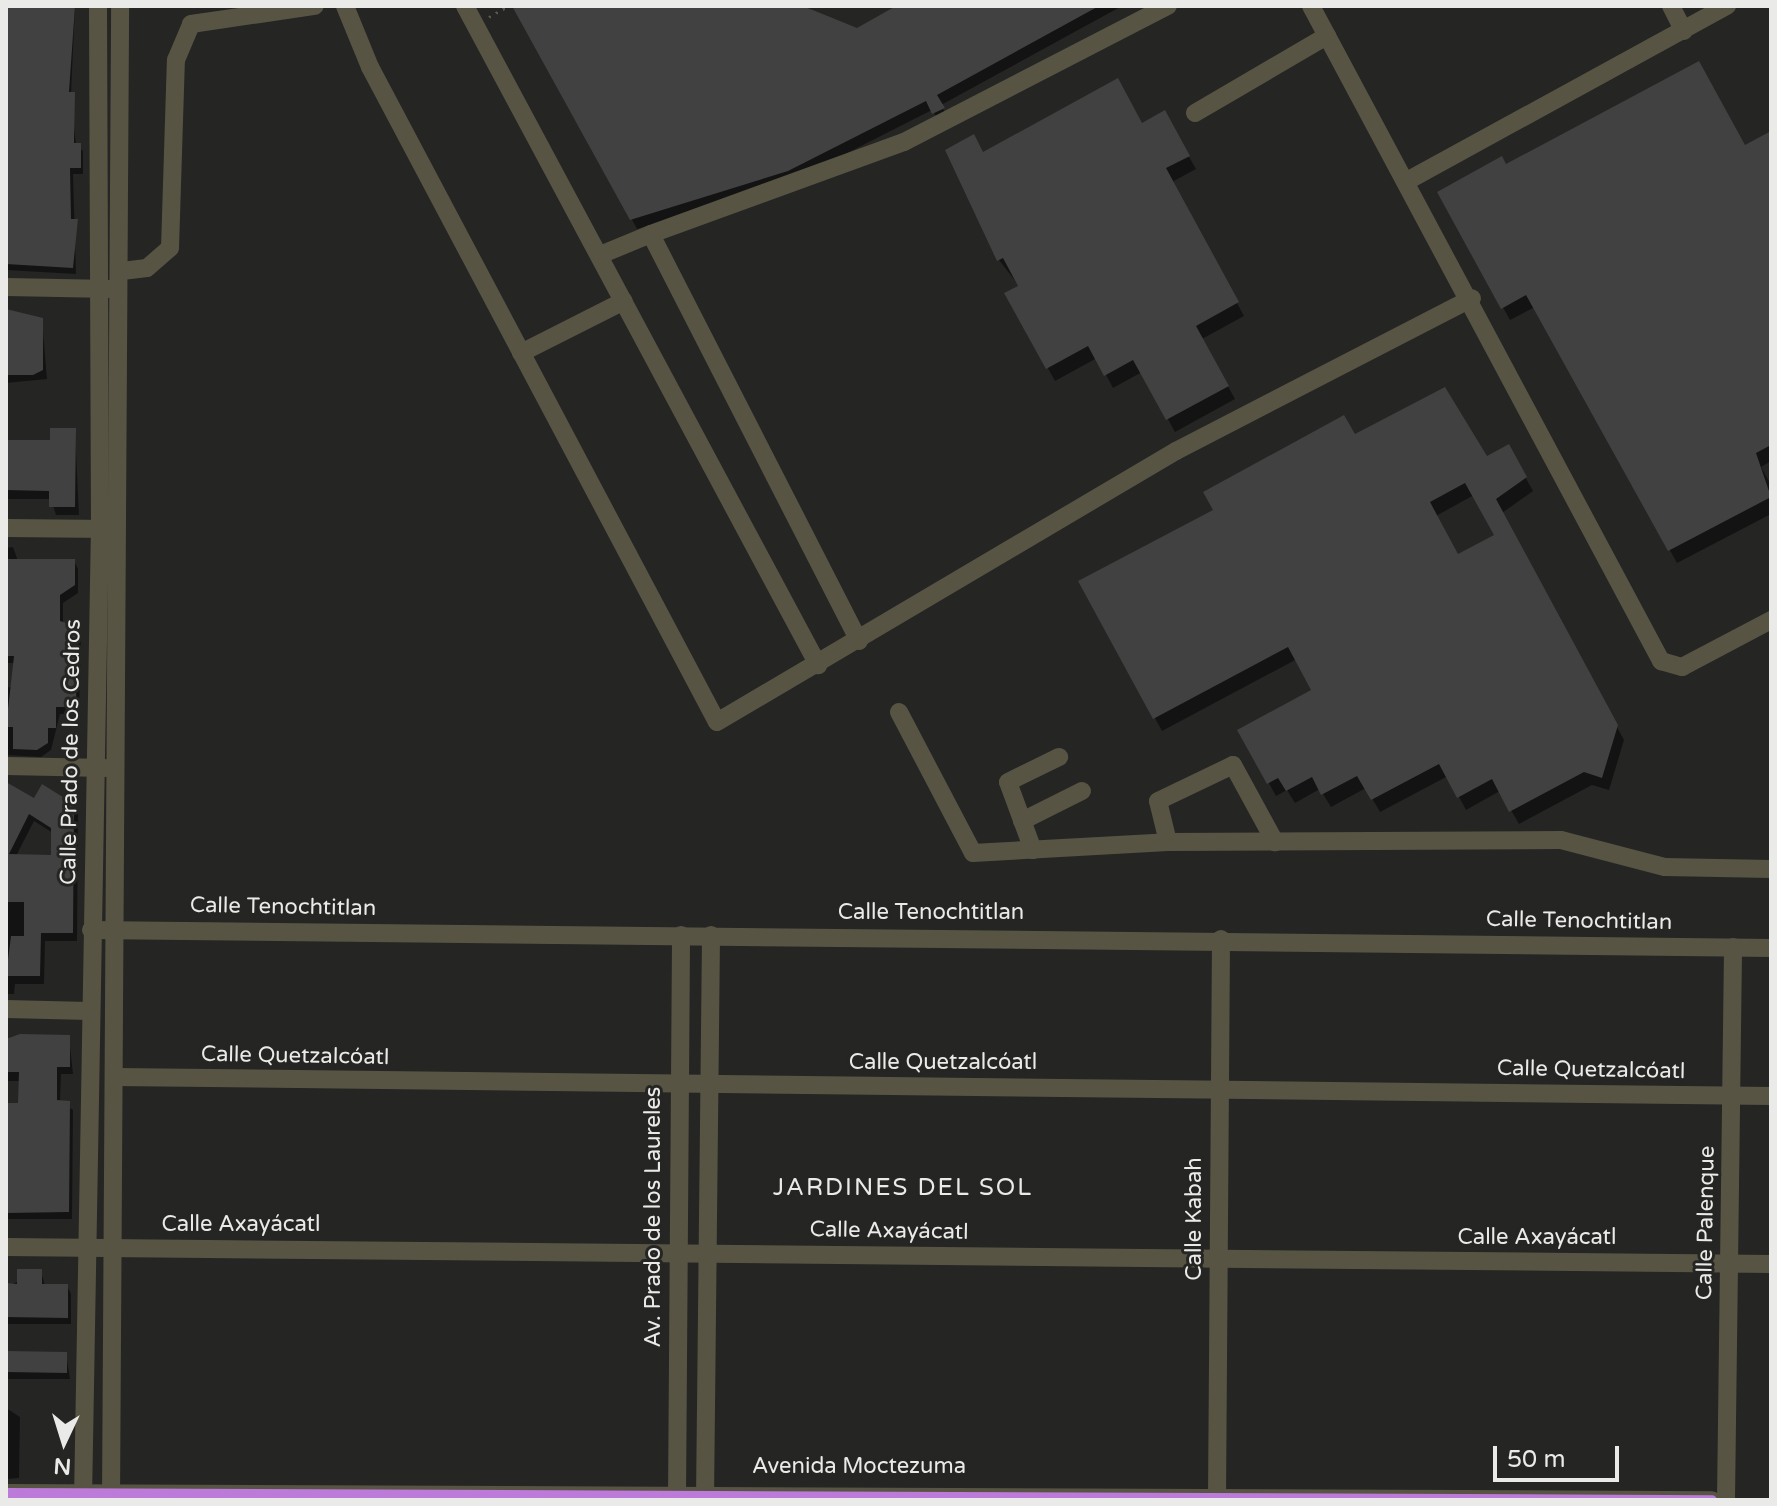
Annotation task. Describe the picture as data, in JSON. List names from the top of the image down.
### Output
{
  "streets": {
    "street": [
      "Calle Prado de los Cedros",
      "Calle Tenochtitlan",
      "Calle Quetzalcóatl",
      "Av. Prado de los Laureles",
      "Calle Kabah",
      "Calle Palenque",
      "Calle Axayácatl",
      "Avenida Moctezuma"
    ]
  },
  "crossings": [
    ["Calle Prado de los Cedros", "Calle Tenochtitlan"],
    ["Calle Prado de los Cedros", "Calle Axayácatl"],
    ["Calle Prado de los Cedros", "Avenida Moctezuma"],
    ["Calle Tenochtitlan", "Av. Prado de los Laureles"],
    ["Calle Tenochtitlan", "Calle Kabah"],
    ["Calle Tenochtitlan", "Calle Palenque"],
    ["Calle Quetzalcóatl", "Av. Prado de los Laureles"],
    ["Calle Quetzalcóatl", "Calle Kabah"],
    ["Calle Quetzalcóatl", "Calle Palenque"],
    ["Av. Prado de los Laureles", "Calle Axayácatl"],
    ["Av. Prado de los Laureles", "Avenida Moctezuma"],
    ["Calle Kabah", "Calle Axayácatl"],
    ["Calle Kabah", "Avenida Moctezuma"],
    ["Calle Palenque", "Calle Axayácatl"]
  ],
  "districts": ["JARDINES DEL SOL"],
  "scale_bar": "50 m",
  "north": "bottom"
}
